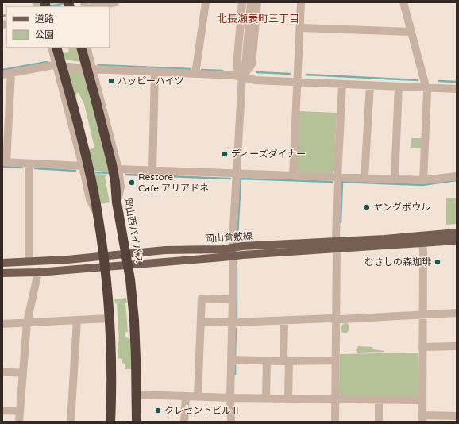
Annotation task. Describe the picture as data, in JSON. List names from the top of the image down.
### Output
{
  "streets": {
    "highway": ["岡山西バイパス"],
    "main road": ["岡山倉敷線"]
  },
  "crossings": [
    ["岡山西バイパス", "岡山倉敷線"]
  ],
  "districts": ["北長瀬表町三丁目"],
  "places": [
    "ハッピーハイツ",
    "ディーズダイナー",
    "Restore Cafe アリアドネ",
    "ヤングボウル",
    "むさしの森珈琲",
    "クレセントビルⅡ"
  ],
  "legend": ["道路", "公園"]
}
